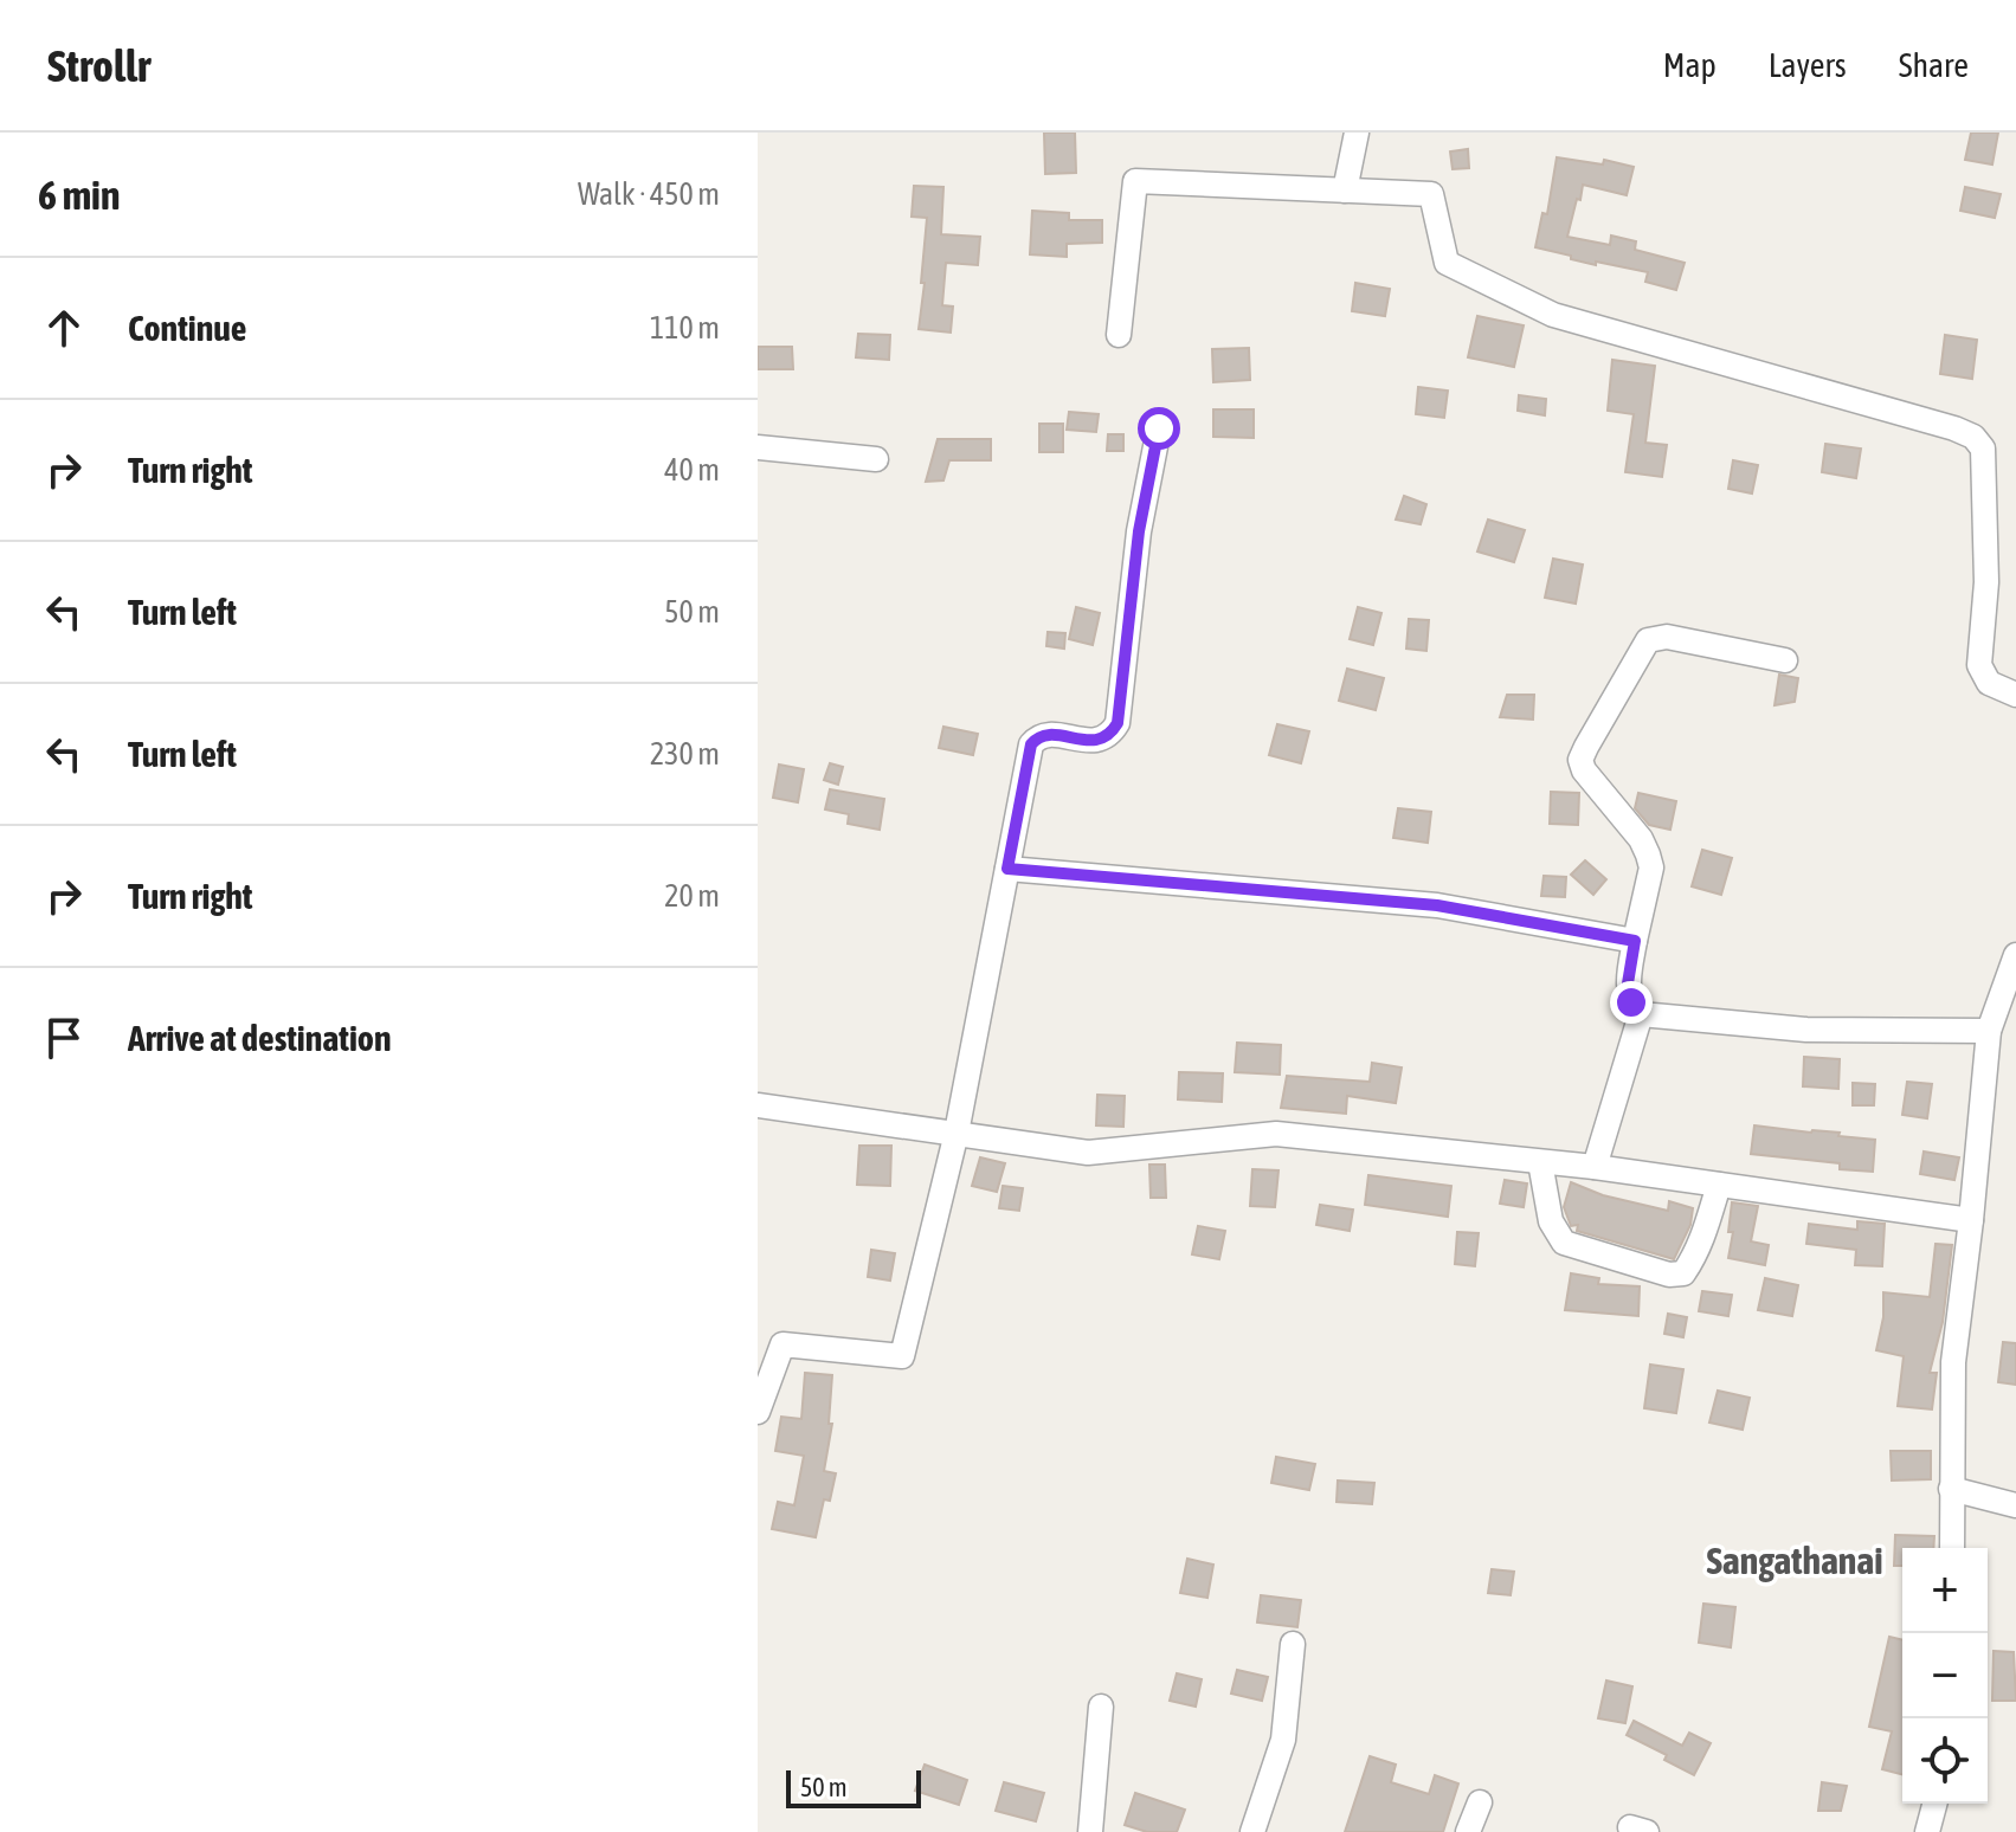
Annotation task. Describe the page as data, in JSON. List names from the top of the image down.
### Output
{
  "districts": ["Sangathanai"],
  "scale_bar": "50 m",
  "page": {
    "header": "Strollr",
    "nav": ["Map", "Layers", "Share"],
    "heading": ["6 min", "Walk · 450 m"],
    "list": [
      ["Continue", "110 m"],
      ["Turn right", "40 m"],
      ["Turn left", "50 m"],
      ["Turn left", "230 m"],
      ["Turn right", "20 m"],
      "Arrive at destination"
    ],
    "map_buttons": ["+", "−"],
    "scale": "50 m"
  }
}
